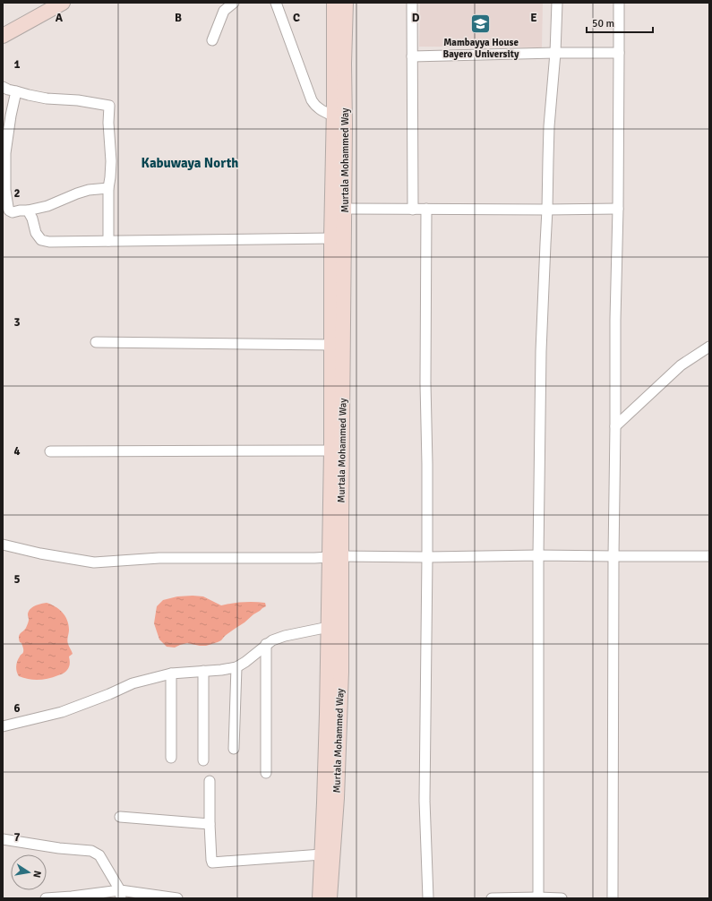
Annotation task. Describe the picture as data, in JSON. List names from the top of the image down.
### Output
{
  "streets": {
    "main road": ["Murtala Mohammed Way"]
  },
  "districts": ["Kabuwaya North"],
  "places": {
    "school or university": ["Mambayya House Bayero University"]
  },
  "scale_bar": "50 m",
  "north": "right",
  "grid": {
    "columns": [
      "A",
      "B",
      "C",
      "D",
      "E"
    ],
    "rows": [
      "1",
      "2",
      "3",
      "4",
      "5",
      "6",
      "7"
    ]
  }
}
